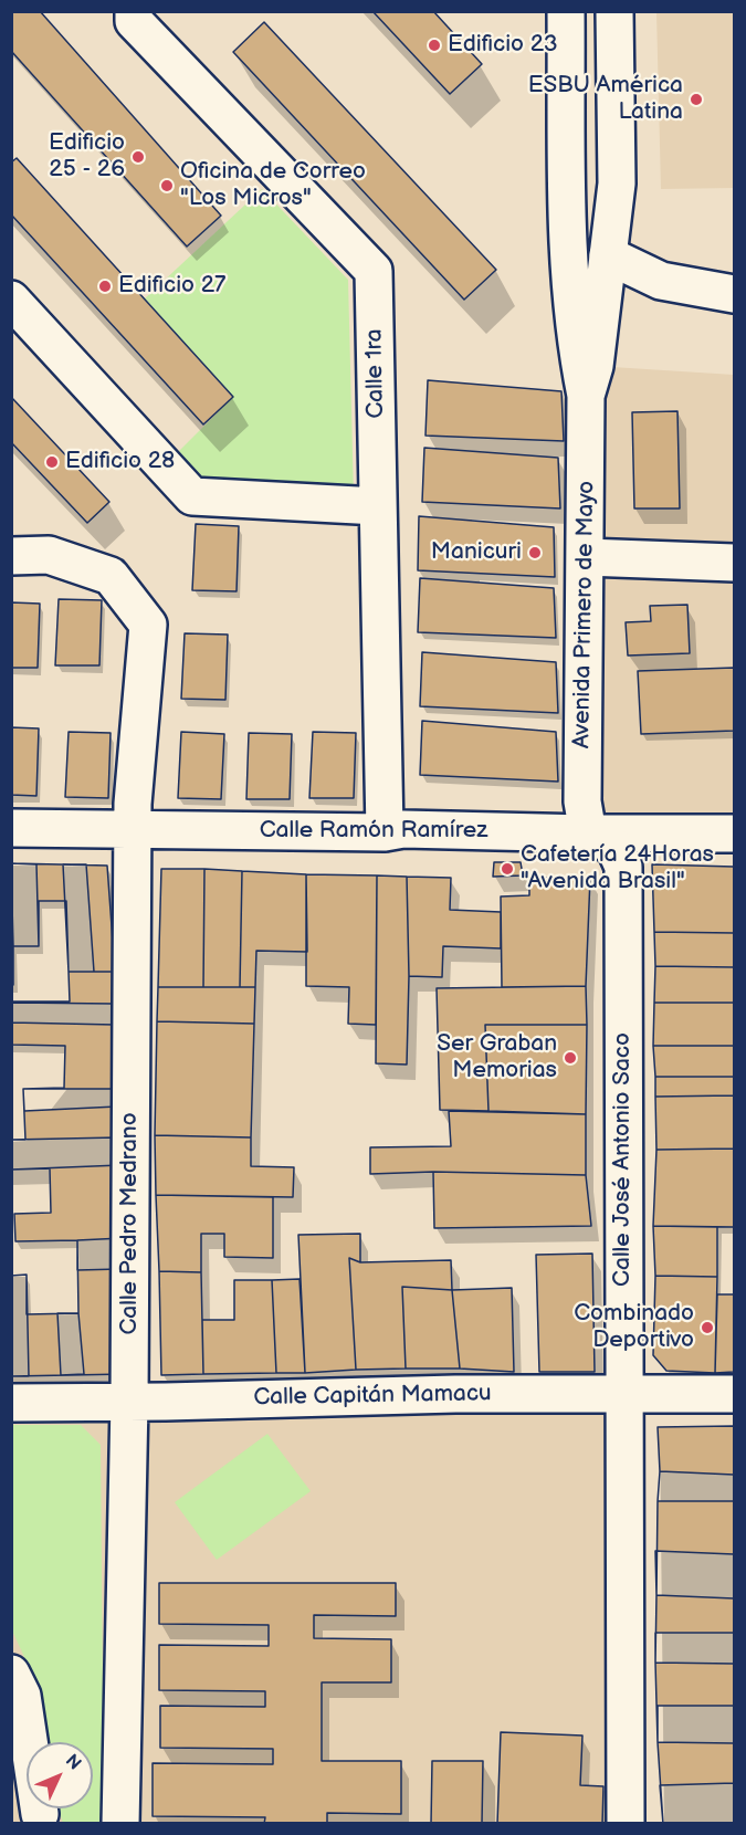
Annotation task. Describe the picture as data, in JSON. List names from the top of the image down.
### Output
{
  "streets": {
    "street": [
      "Calle 1ra",
      "Avenida Primero de Mayo",
      "Calle Ramón Ramírez",
      "Calle José Antonio Saco",
      "Calle Pedro Medrano",
      "Calle Capitán Mamacu"
    ]
  },
  "crossings": [
    ["Calle 1ra", "Calle Ramón Ramírez"],
    ["Avenida Primero de Mayo", "Calle Ramón Ramírez"],
    ["Avenida Primero de Mayo", "Calle José Antonio Saco"],
    ["Calle Ramón Ramírez", "Calle José Antonio Saco"],
    ["Calle Ramón Ramírez", "Calle Pedro Medrano"],
    ["Calle José Antonio Saco", "Calle Capitán Mamacu"],
    ["Calle Pedro Medrano", "Calle Capitán Mamacu"]
  ],
  "places": [
    "Edificio 23",
    "ESBU América Latina",
    "Edificio 25 - 26",
    "Oficina de Correo \"Los Micros\"",
    "Edificio 27",
    "Edificio 28",
    "Manicuri",
    "Cafetería 24Horas \"Avenida Brasil\"",
    "Ser Graban Memorias",
    "Combinado Deportivo"
  ],
  "north": "top right"
}
